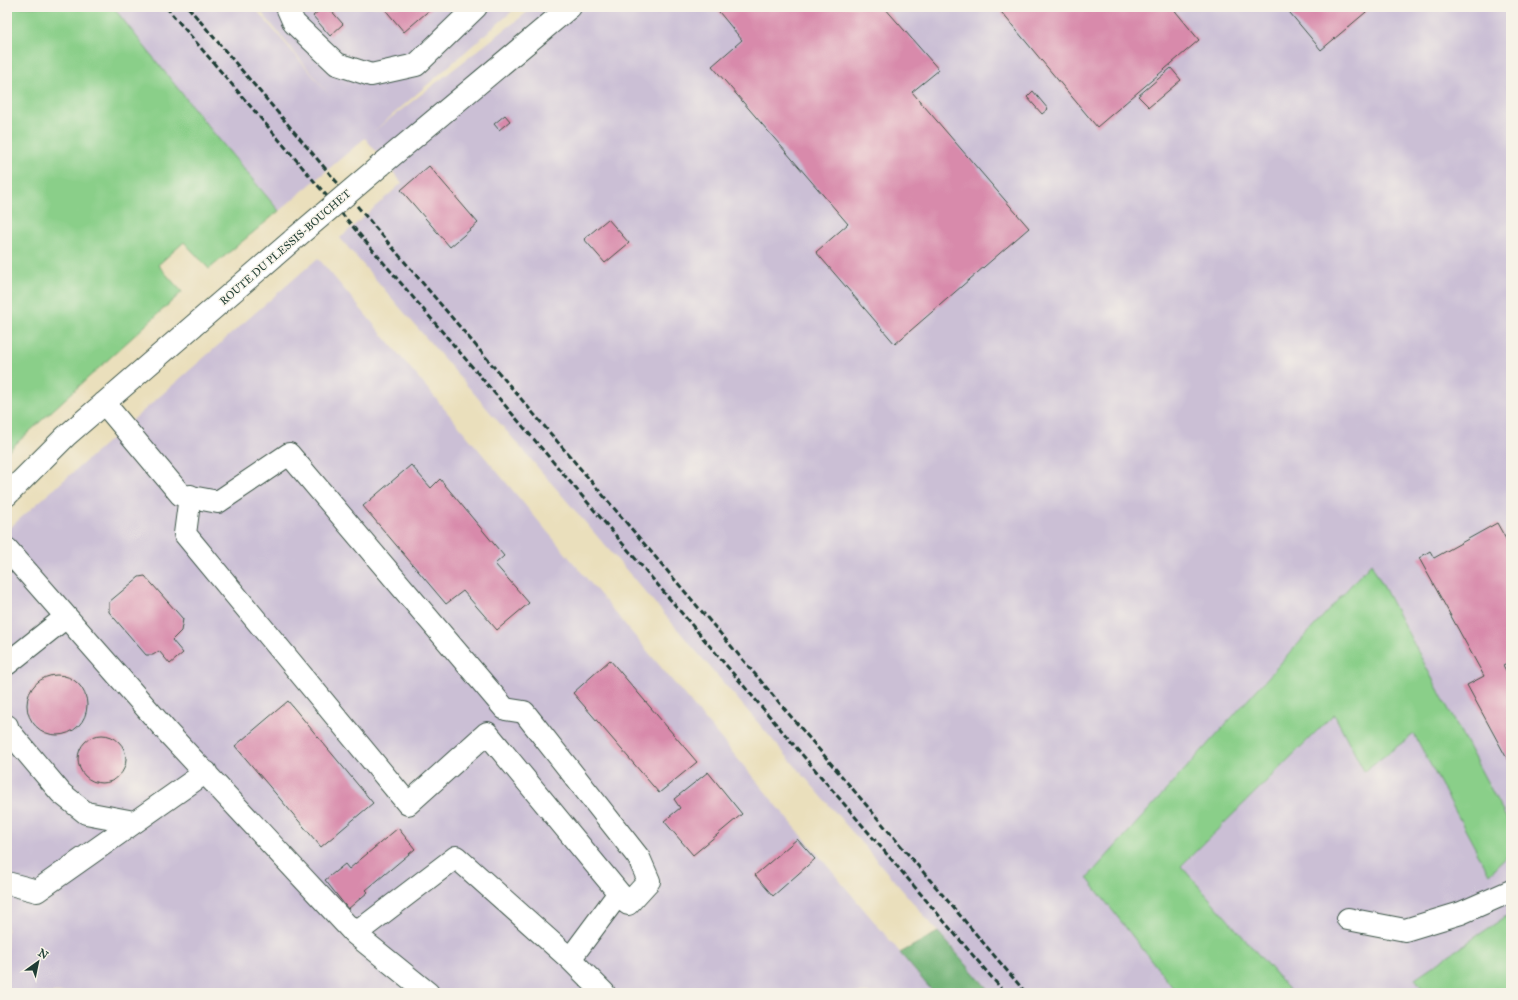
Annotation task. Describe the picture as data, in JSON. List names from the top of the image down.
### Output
{
  "streets": {
    "street": ["ROUTE DU PLESSIS-BOUCHET"]
  },
  "north": "top right"
}
